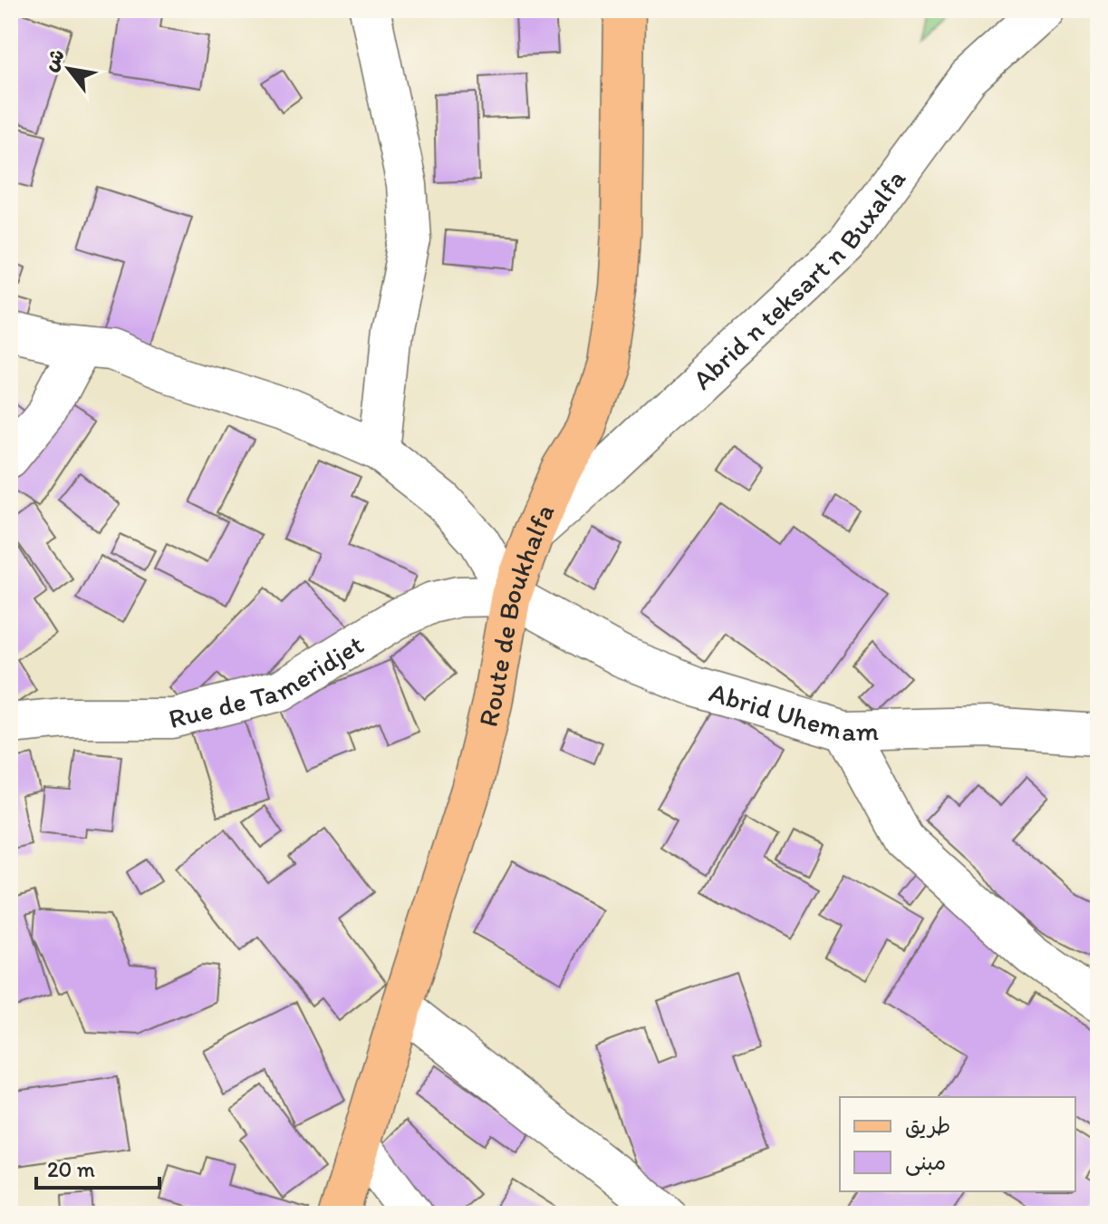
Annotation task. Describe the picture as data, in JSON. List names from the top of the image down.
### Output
{
  "streets": {
    "main road": ["Route de Boukhalfa"],
    "street": ["Abrid n teksart n Buxalfa", "Rue de Tameridjet", "Abrid Uhemam"]
  },
  "crossings": [
    ["Abrid n teksart n Buxalfa", "Route de Boukhalfa"],
    ["Route de Boukhalfa", "Rue de Tameridjet"],
    ["Route de Boukhalfa", "Abrid Uhemam"],
    ["Rue de Tameridjet", "Abrid Uhemam"]
  ],
  "legend": ["طريق", "مبنى"],
  "scale_bar": "20 m",
  "north": "top left"
}
